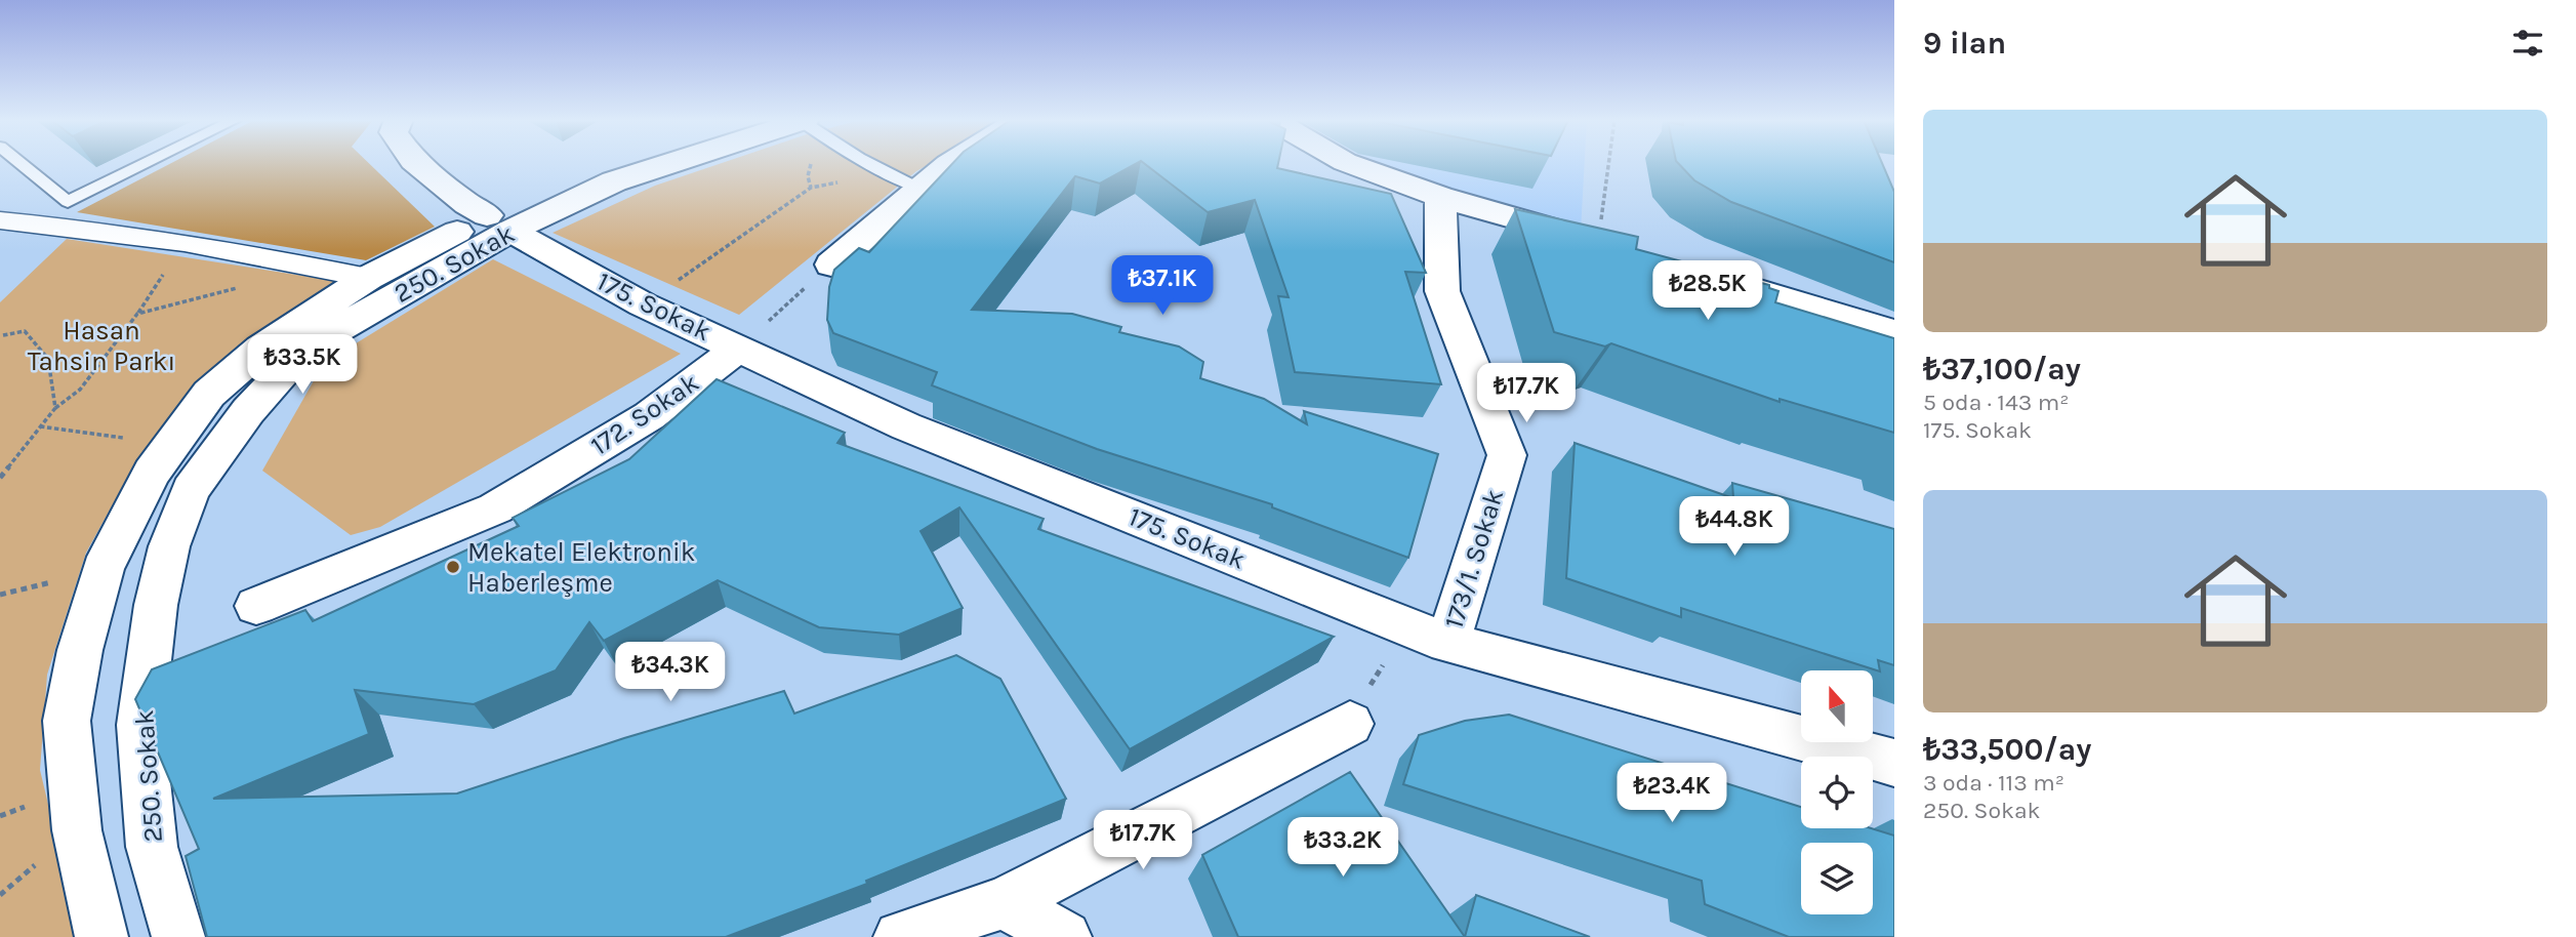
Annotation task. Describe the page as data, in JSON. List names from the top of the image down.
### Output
{
  "streets": {
    "street": [
      "250. Sokak",
      "175. Sokak",
      "172. Sokak",
      "173/1. Sokak"
    ]
  },
  "crossings": [
    ["250. Sokak", "175. Sokak"],
    ["175. Sokak", "172. Sokak"],
    ["175. Sokak", "173/1. Sokak"]
  ],
  "parks": ["Hasan Tahsin Parkı"],
  "places": ["Mekatel Elektronik Haberleşme"],
  "north": "top",
  "page": {
    "heading": "9 ilan",
    "list": [
      {
        "name": "₺37,100/ay",
        "note": "5 oda · 143 m² · 175. Sokak"
      },
      {
        "name": "₺33,500/ay",
        "note": "3 oda · 113 m² · 250. Sokak"
      }
    ],
    "price": [
      "₺37.1K",
      "₺28.5K",
      "₺33.5K",
      "₺17.7K",
      "₺44.8K",
      "₺34.3K",
      "₺23.4K",
      "₺17.7K",
      "₺33.2K"
    ]
  }
}
